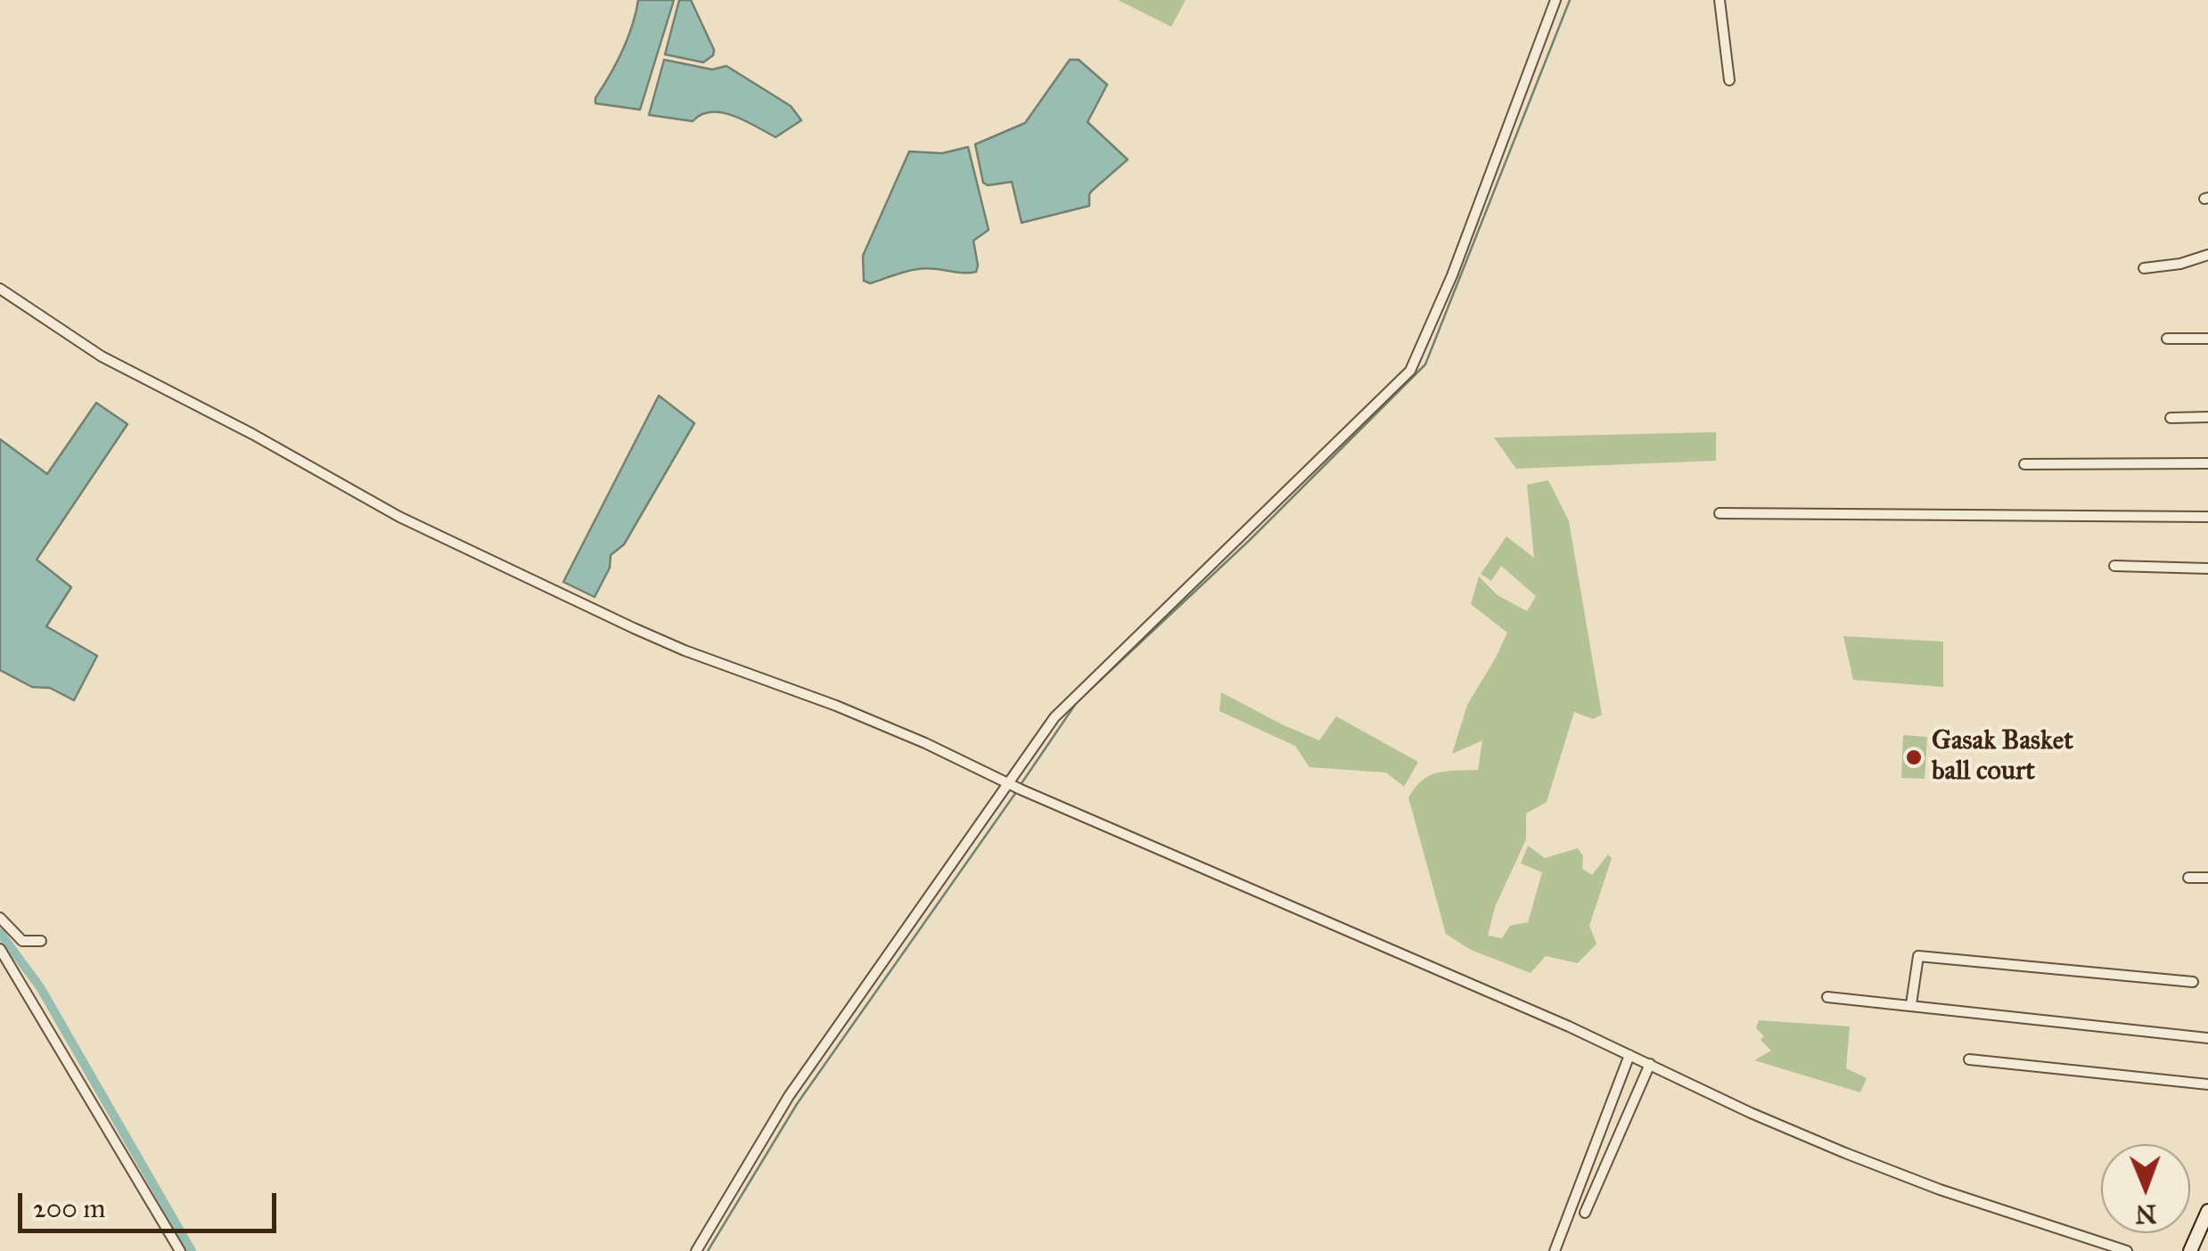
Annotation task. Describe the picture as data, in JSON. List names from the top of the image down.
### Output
{
  "places": ["Gasak Basket ball court"],
  "scale_bar": "200 m",
  "north": "bottom"
}
